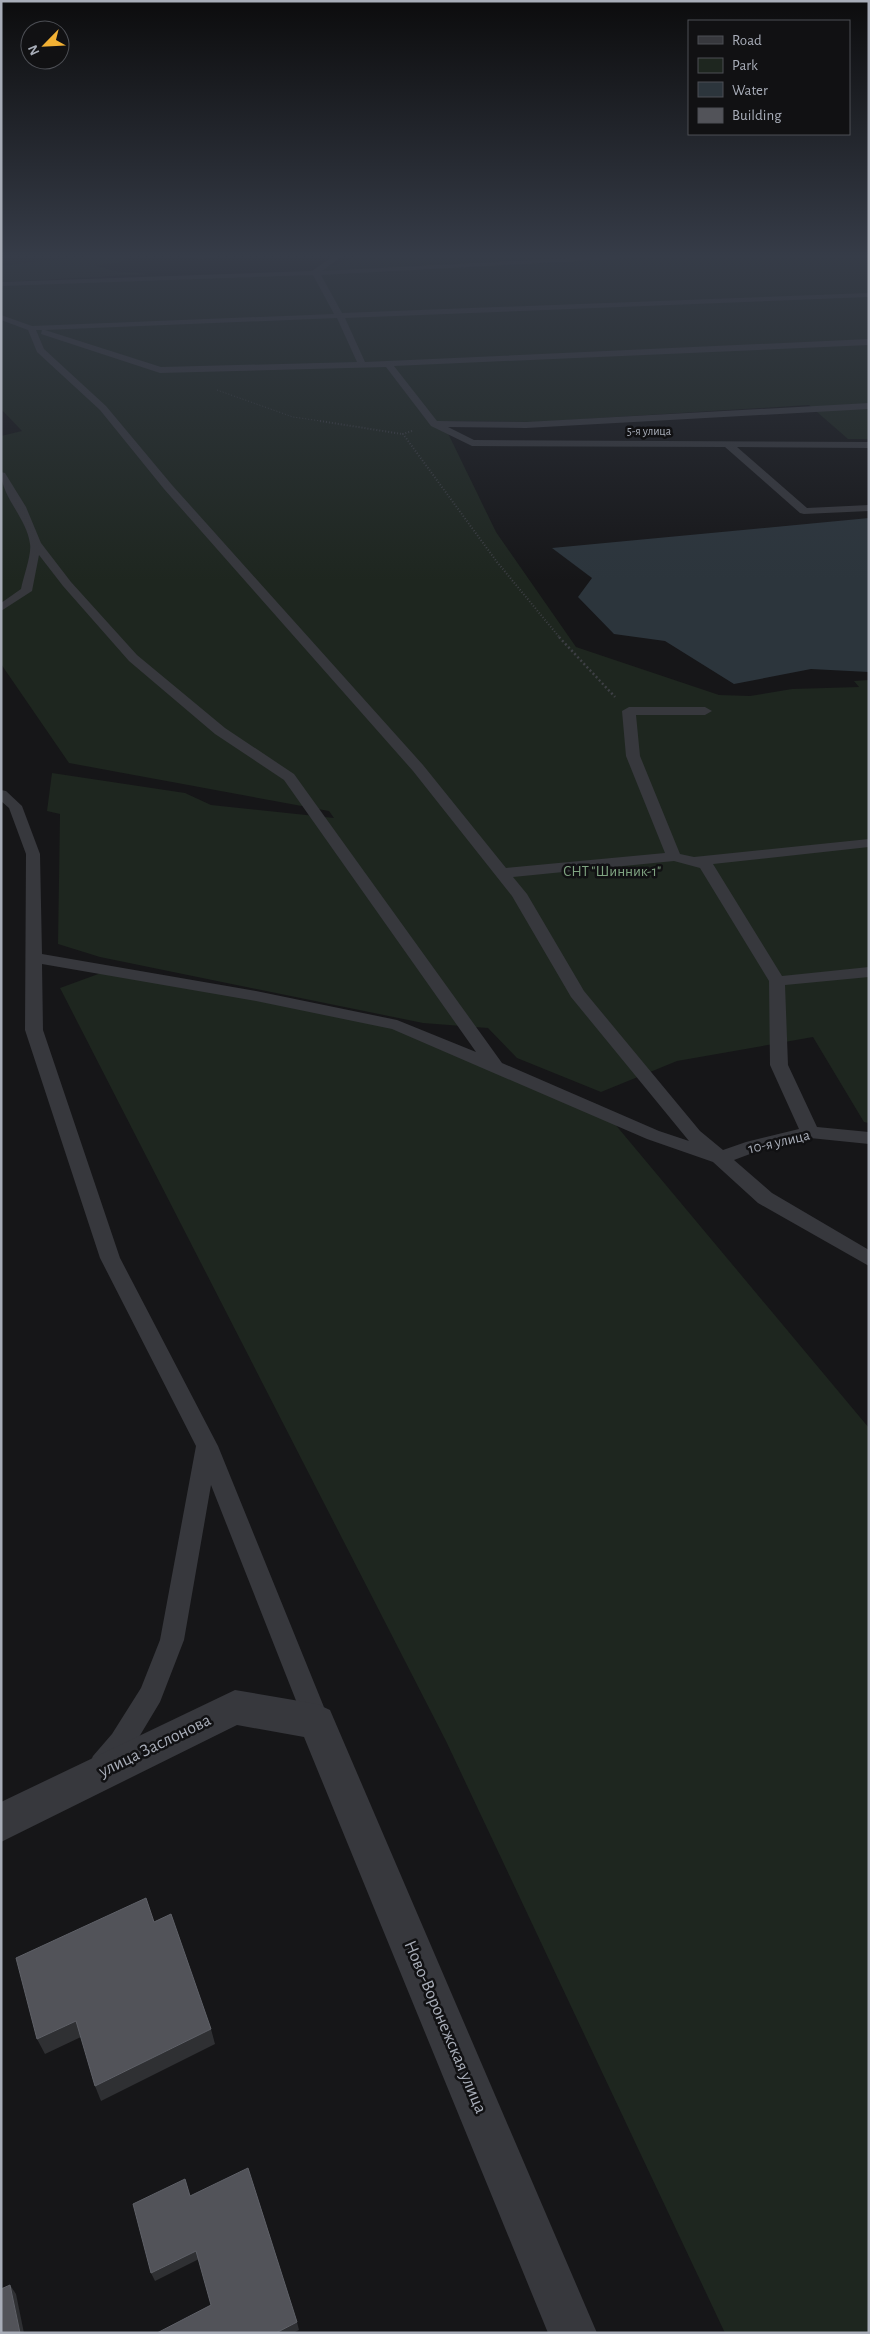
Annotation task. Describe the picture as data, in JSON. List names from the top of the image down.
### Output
{
  "streets": {
    "street": ["улица Заслонова", "Ново-Воронежская улица"],
    "lane": ["5-я улица", "10-я улица"]
  },
  "crossings": [
    ["улица Заслонова", "Ново-Воронежская улица"]
  ],
  "parks": ["СНТ \"Шинник-1\""],
  "legend": [
    "Road",
    "Park",
    "Water",
    "Building"
  ],
  "north": "bottom left"
}
